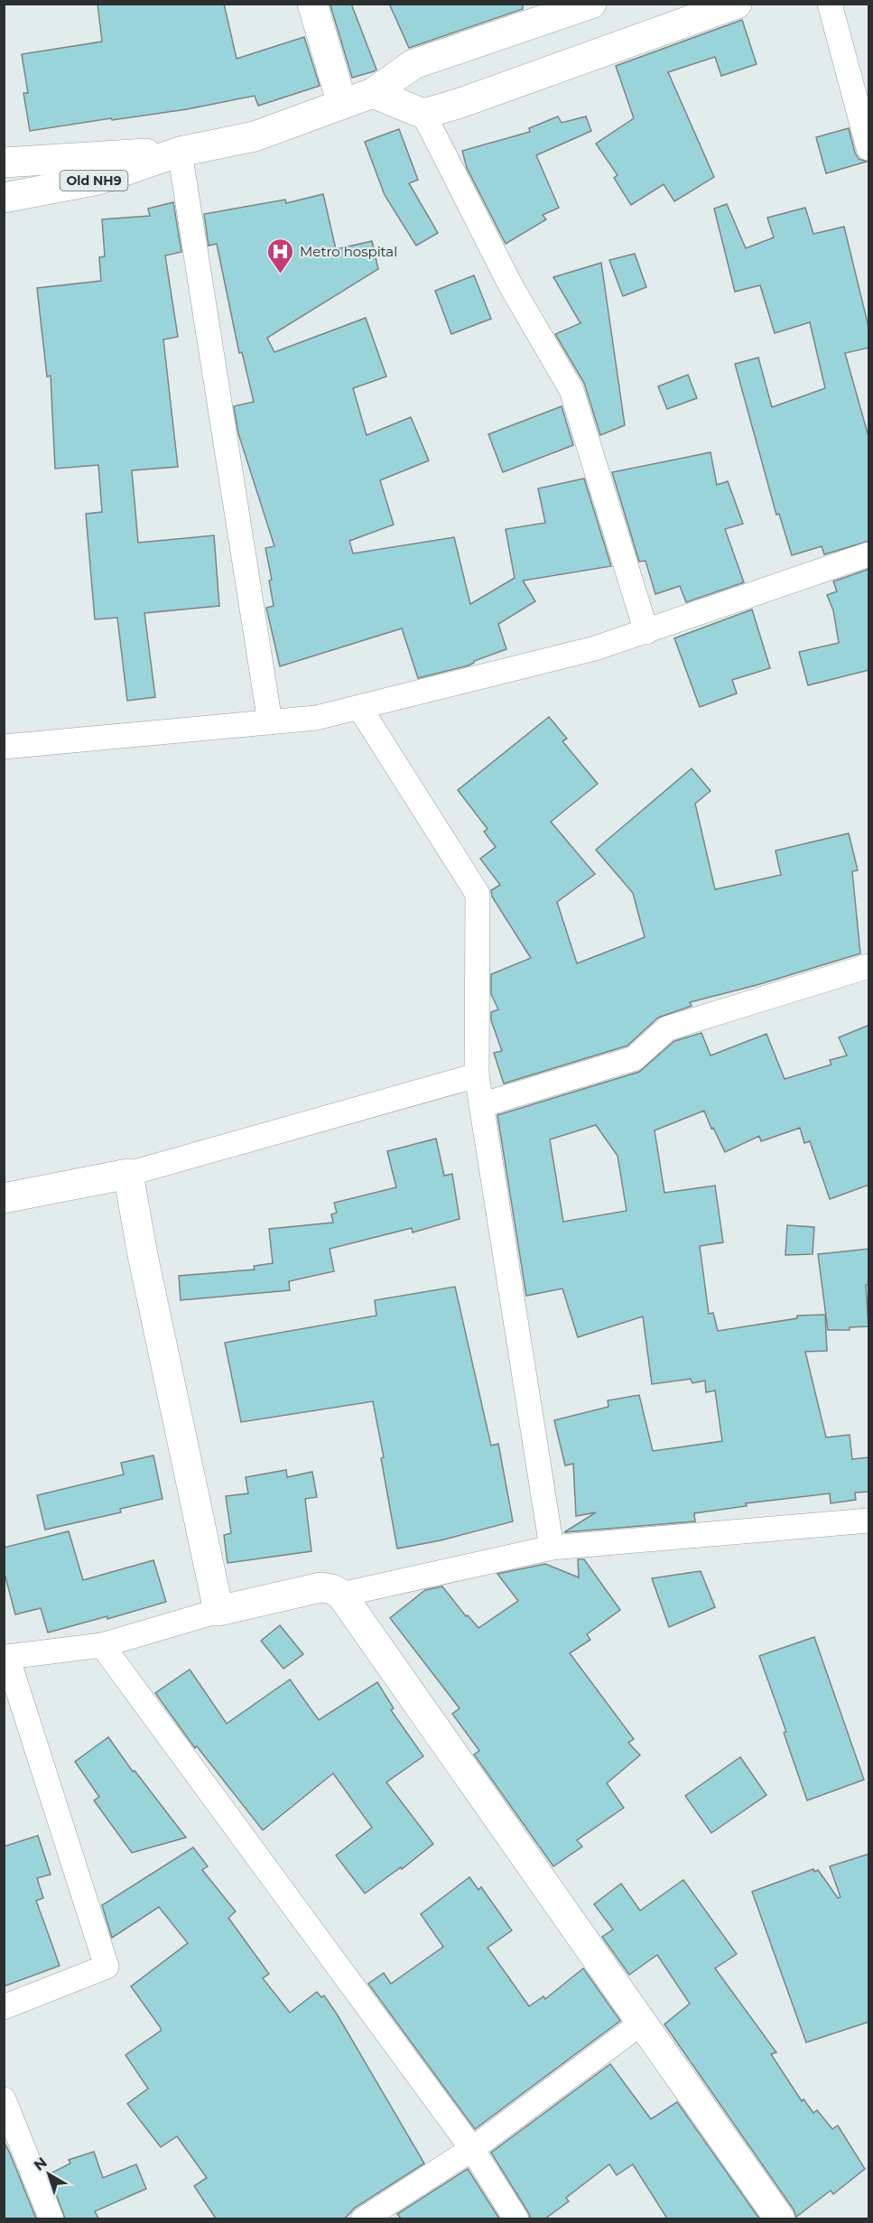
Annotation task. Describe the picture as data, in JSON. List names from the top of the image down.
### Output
{
  "streets": {
    "main road": ["Old NH9"]
  },
  "places": {
    "hospital": ["Metro hospital"]
  },
  "north": "top left"
}
